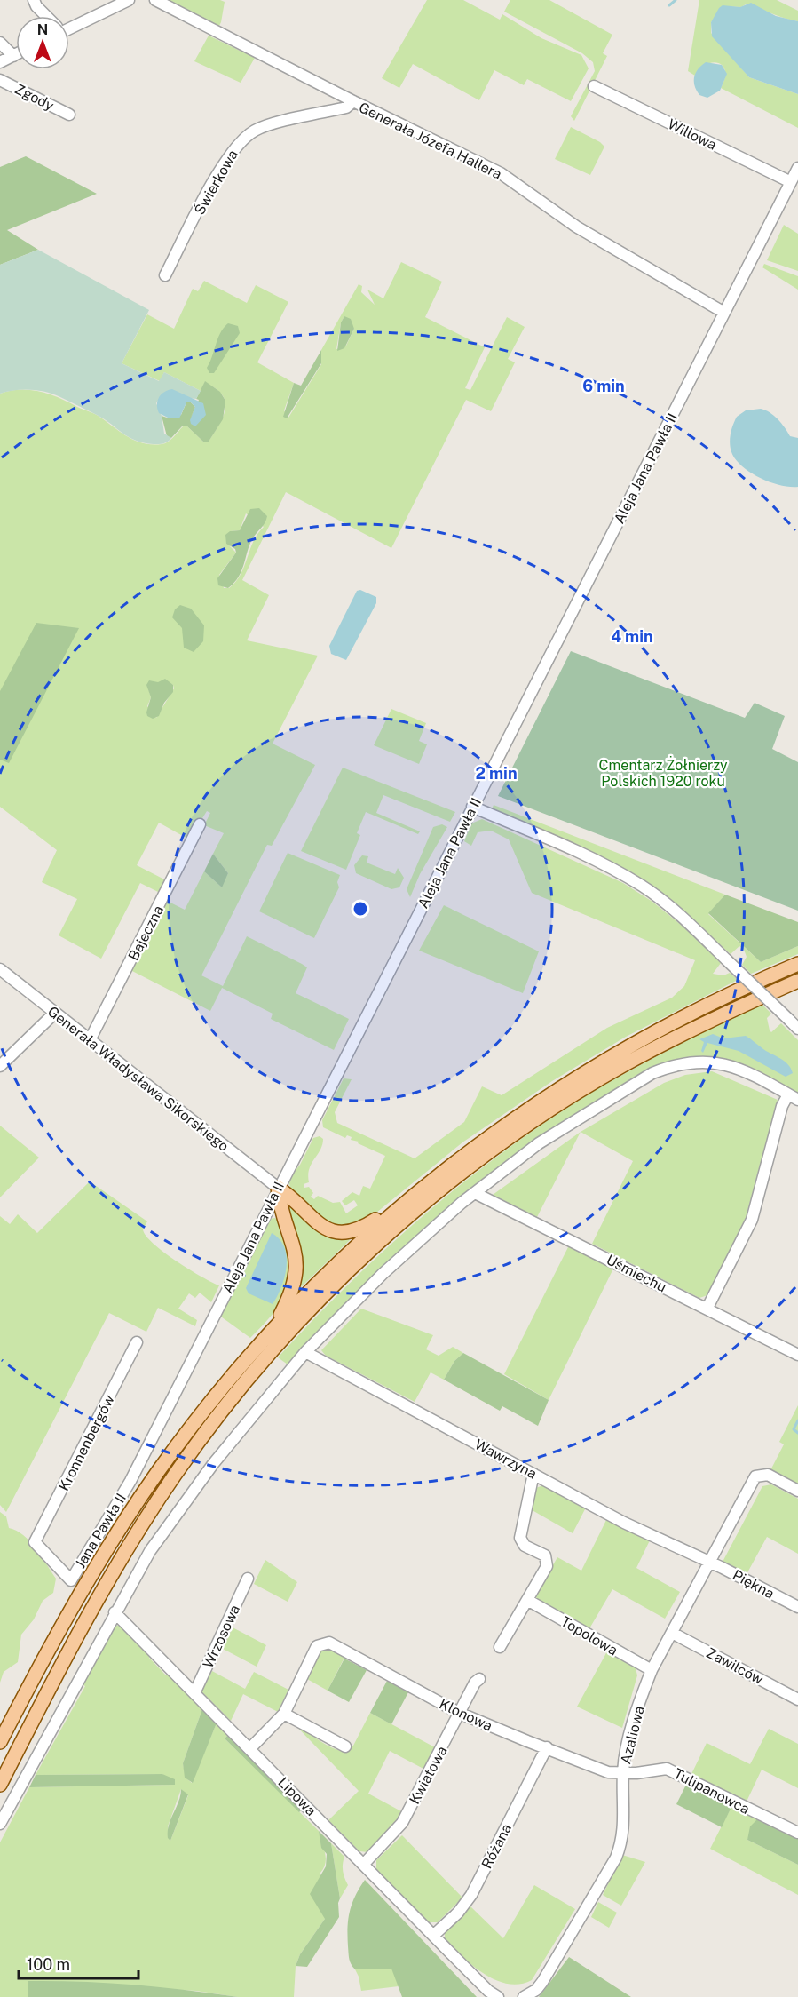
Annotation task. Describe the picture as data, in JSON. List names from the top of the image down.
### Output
{
  "streets": {
    "street": [
      "Zgody",
      "Willowa",
      "Generała Józefa Hallera",
      "Świerkowa",
      "Aleja Jana Pawła II",
      "Bajeczna",
      "Generała Władysława Sikorskiego",
      "Uśmiechu",
      "Kronnenbergów",
      "Wawrzyna",
      "Jana Pawła II",
      "Piękna",
      "Topolowa",
      "Wrzosowa",
      "Zawilców",
      "Klonowa",
      "Azaliowa",
      "Kwiatowa",
      "Tulipanowca",
      "Lipowa",
      "Różana"
    ]
  },
  "crossings": [
    ["Willowa", "Aleja Jana Pawła II"],
    ["Generała Józefa Hallera", "Świerkowa"],
    ["Generała Józefa Hallera", "Aleja Jana Pawła II"],
    ["Aleja Jana Pawła II", "Generała Władysława Sikorskiego"],
    ["Aleja Jana Pawła II", "Jana Pawła II"],
    ["Bajeczna", "Generała Władysława Sikorskiego"],
    ["Kronnenbergów", "Jana Pawła II"],
    ["Wawrzyna", "Piękna"],
    ["Wawrzyna", "Azaliowa"],
    ["Piękna", "Azaliowa"],
    ["Topolowa", "Azaliowa"],
    ["Wrzosowa", "Lipowa"],
    ["Zawilców", "Azaliowa"],
    ["Klonowa", "Azaliowa"],
    ["Klonowa", "Kwiatowa"],
    ["Klonowa", "Tulipanowca"],
    ["Klonowa", "Różana"],
    ["Azaliowa", "Tulipanowca"],
    ["Kwiatowa", "Lipowa"],
    ["Lipowa", "Różana"]
  ],
  "parks": ["Cmentarz Żołnierzy Polskich 1920 roku"],
  "scale_bar": "100 m",
  "north": "top",
  "rings": ["6 min", "4 min", "2 min"]
}
